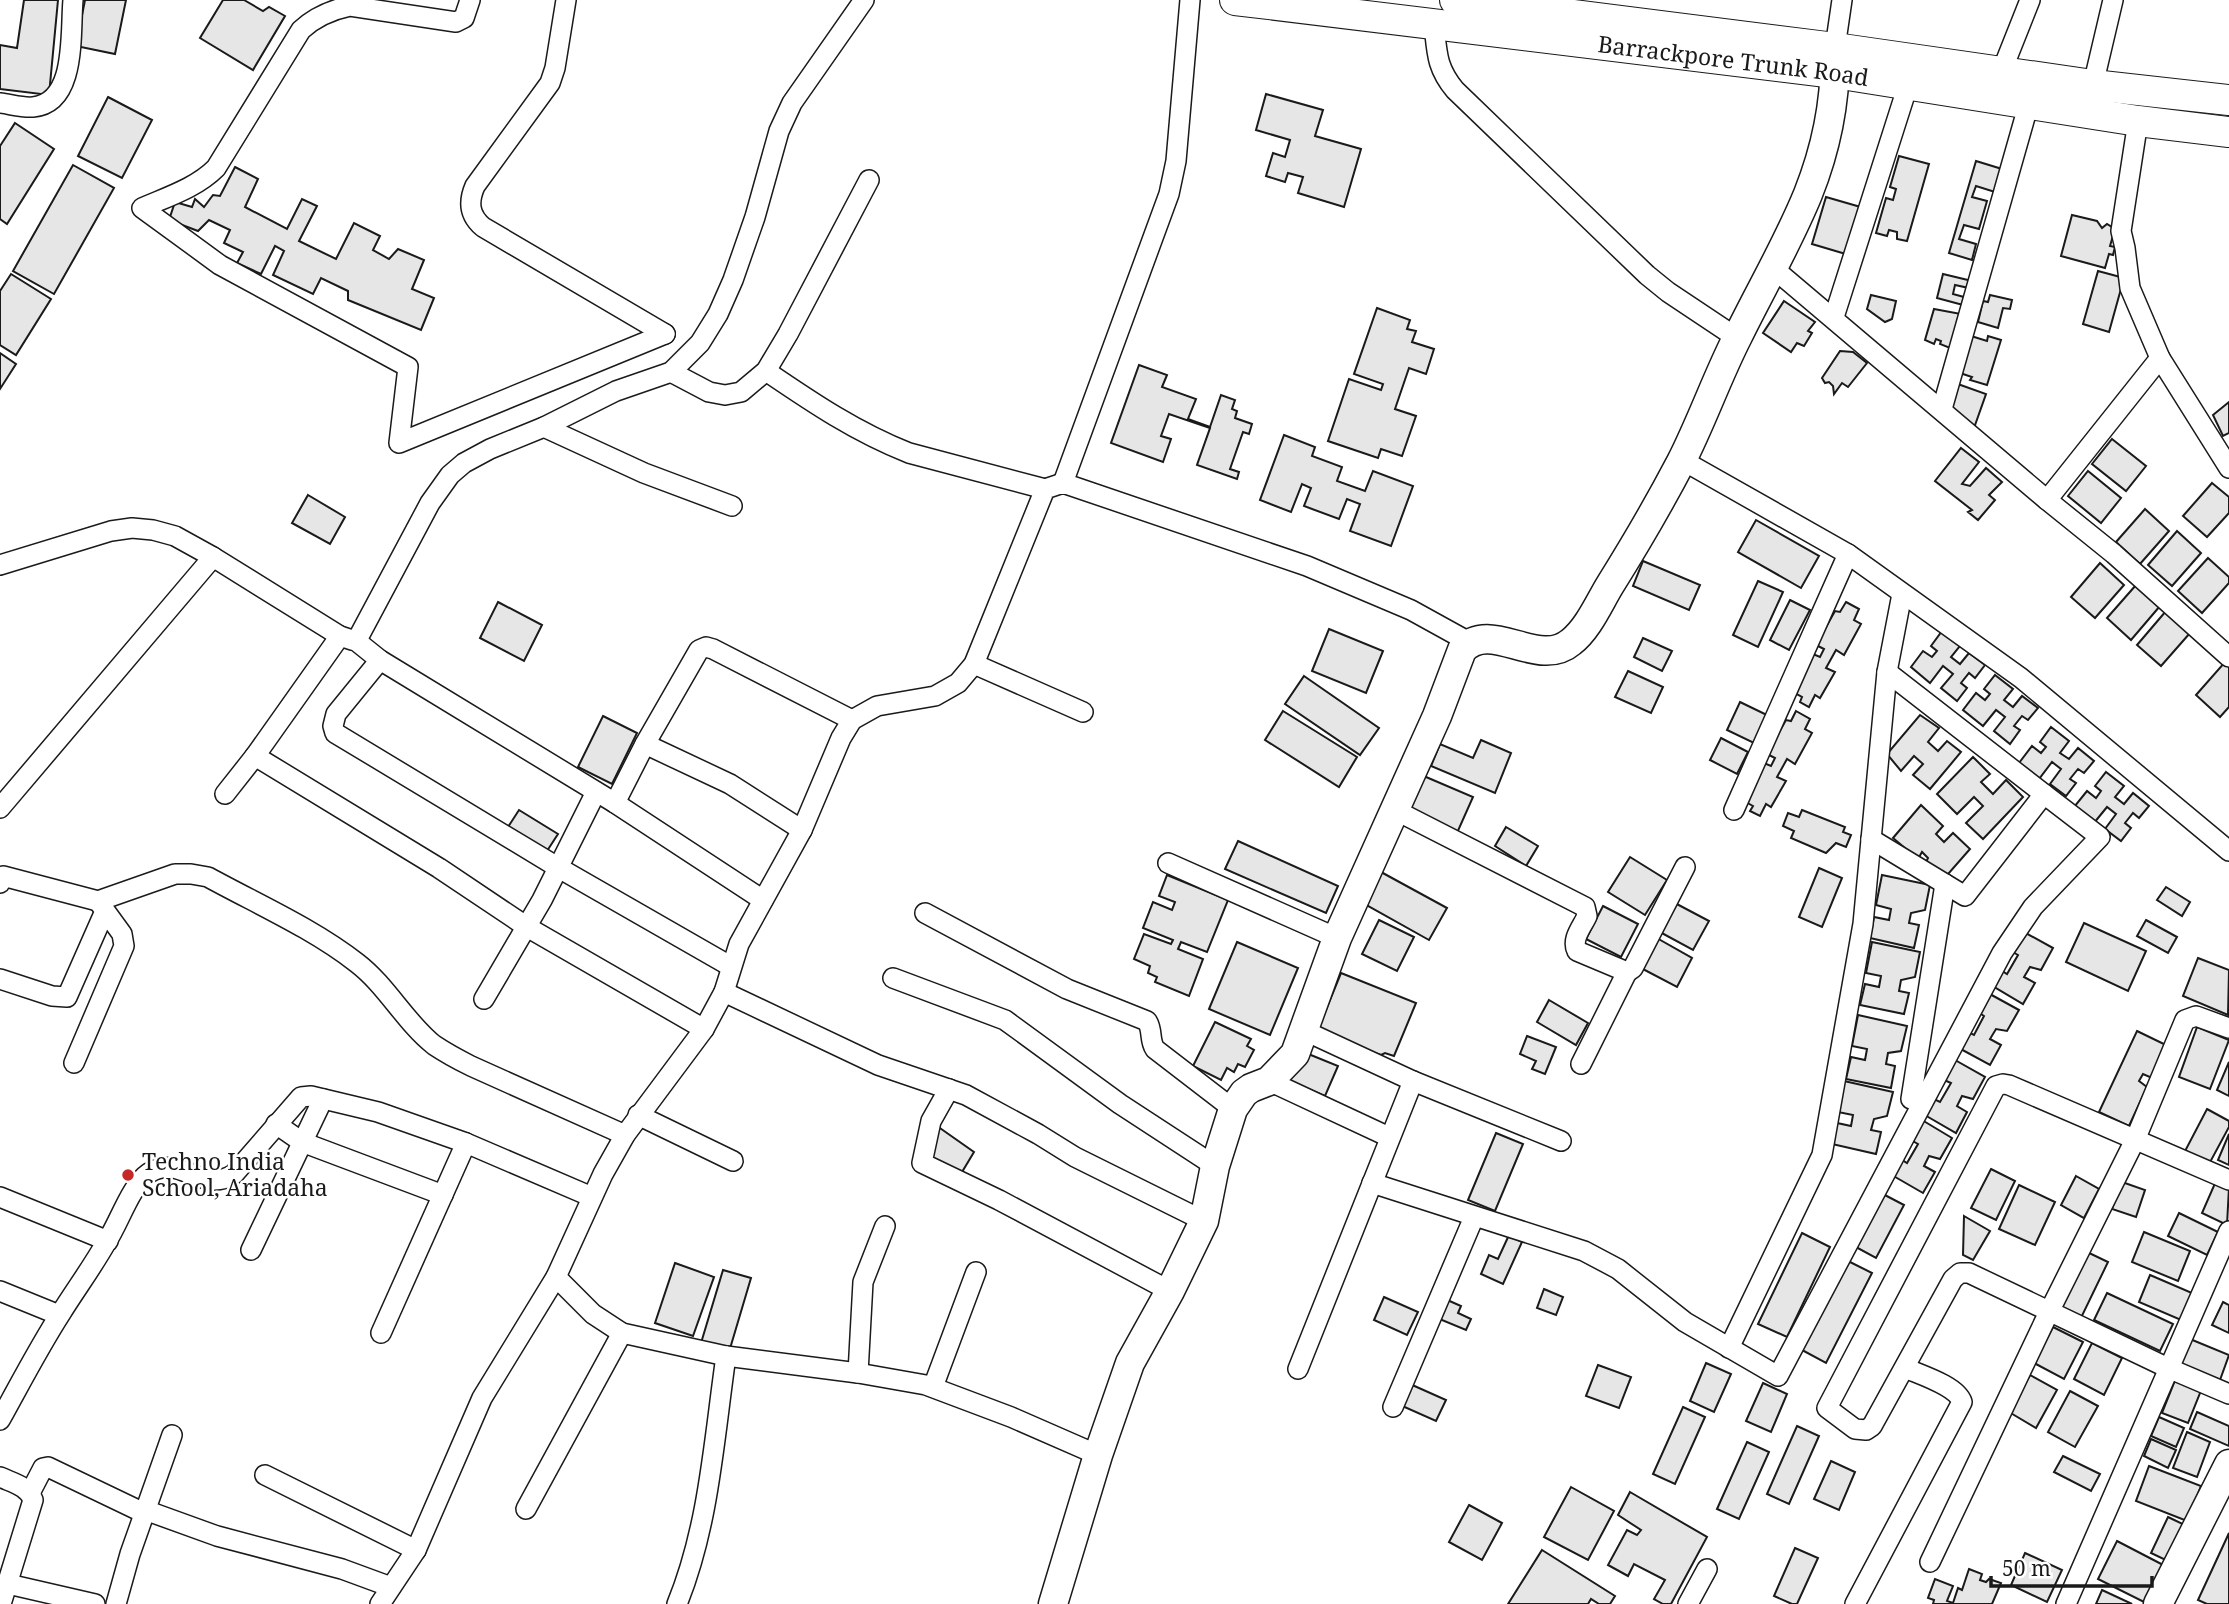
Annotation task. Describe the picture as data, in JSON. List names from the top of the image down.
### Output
{
  "streets": {
    "main road": ["Barrackpore Trunk Road"]
  },
  "places": ["Techno India School, Ariadaha"],
  "scale_bar": "50 m"
}
